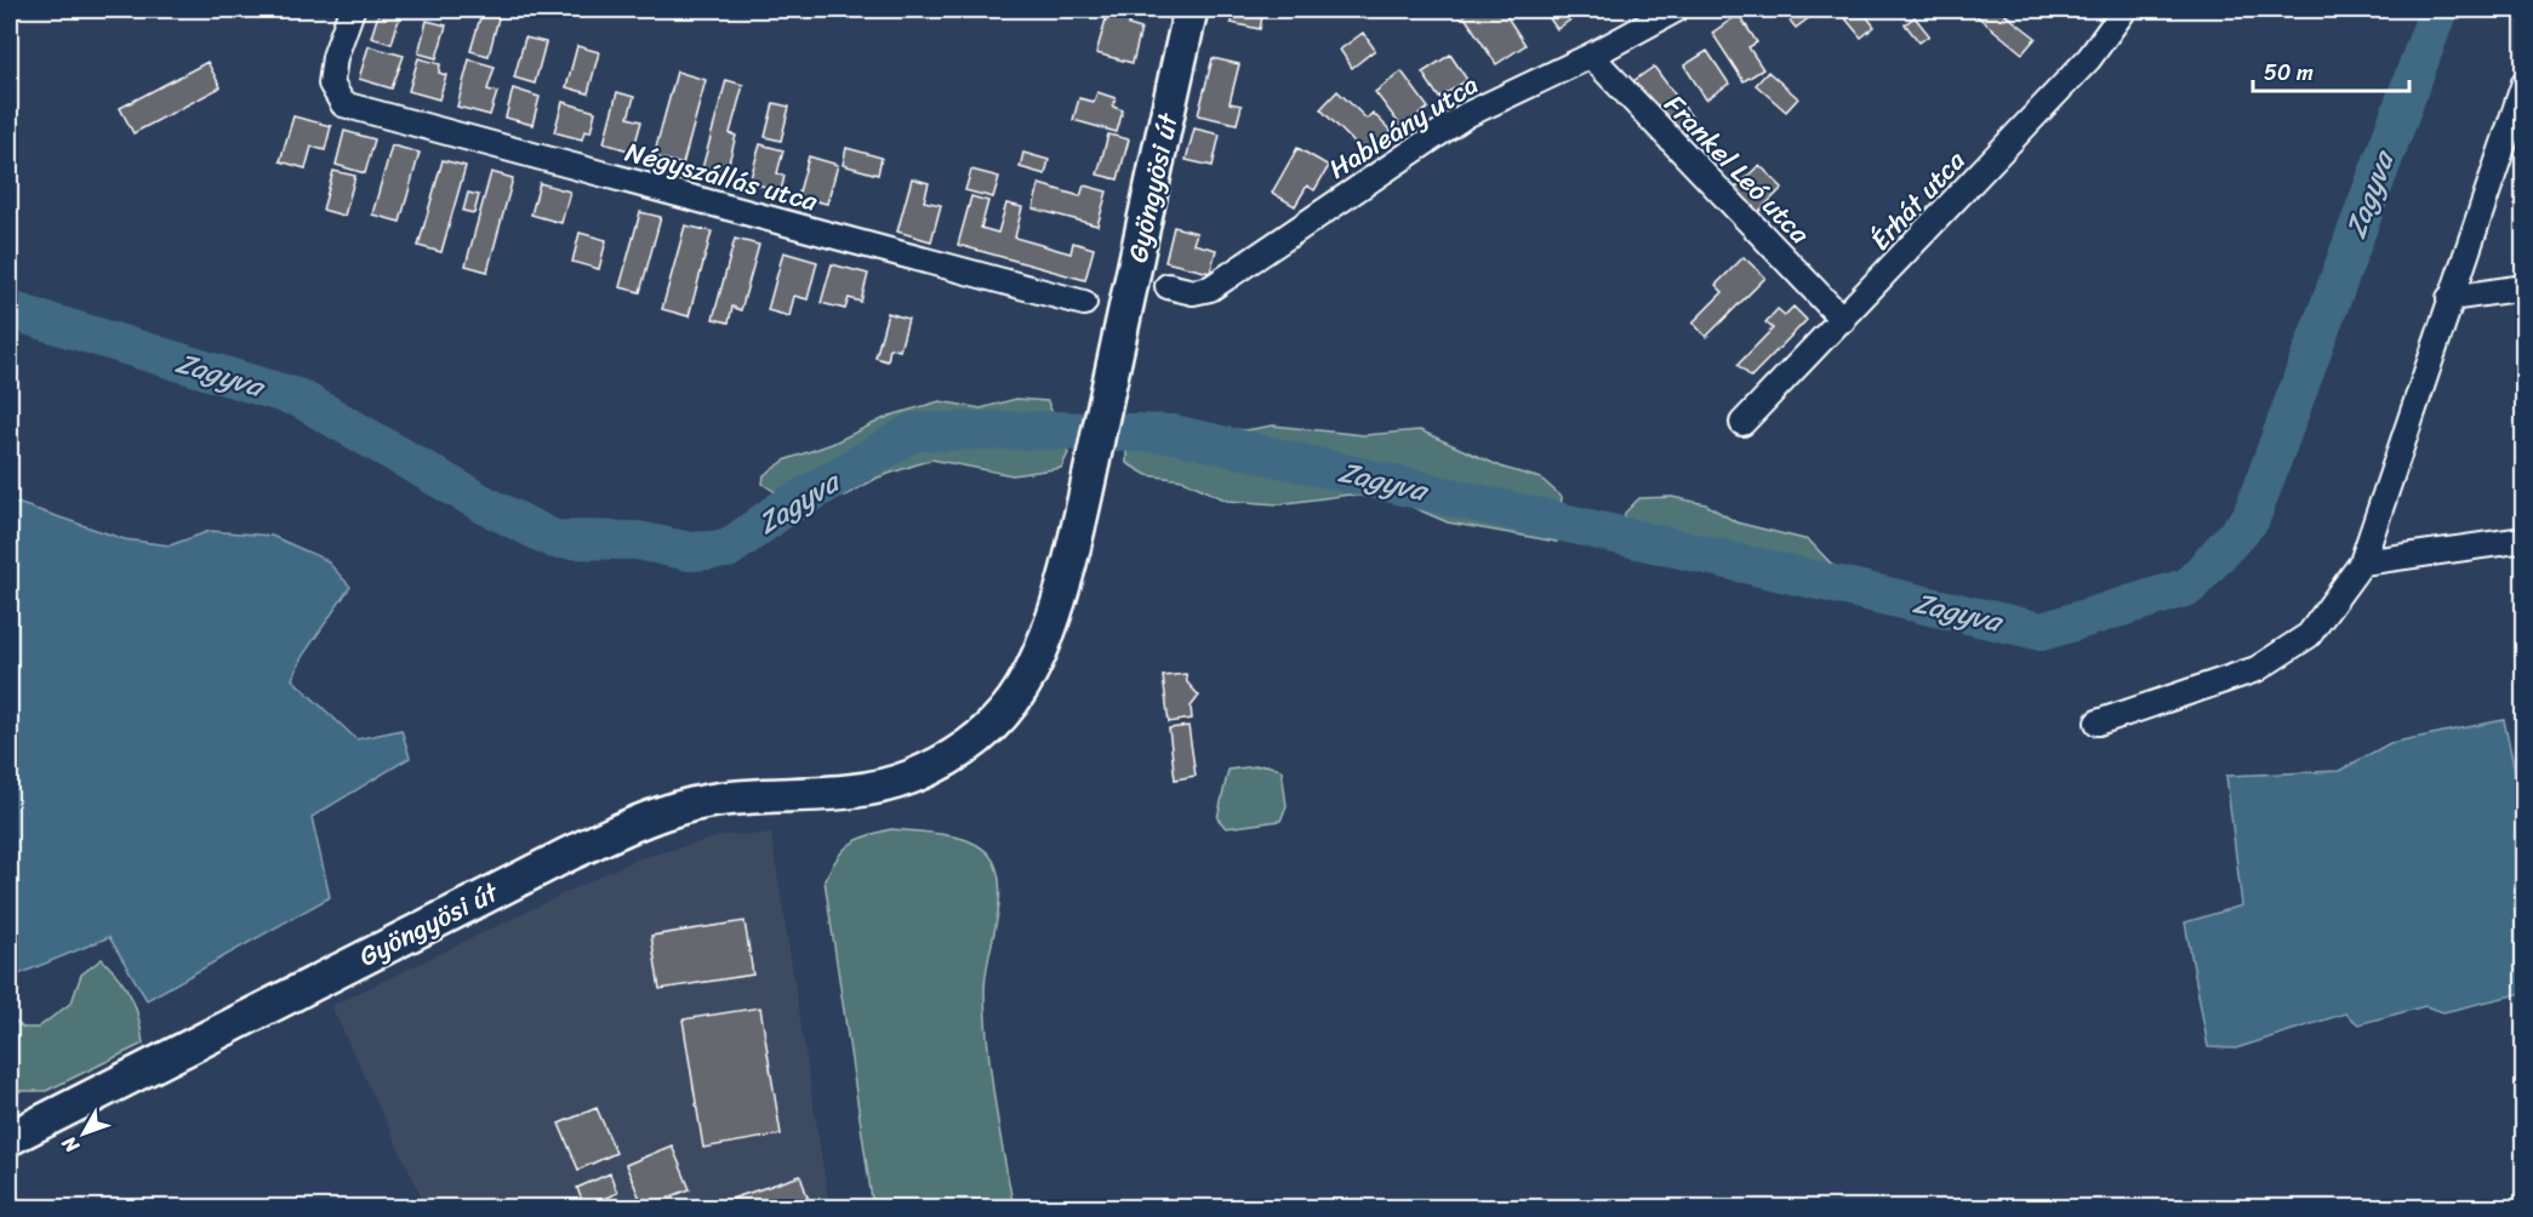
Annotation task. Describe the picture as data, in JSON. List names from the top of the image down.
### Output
{
  "streets": {
    "street": [
      "Hableány utca",
      "Frankel Leó utca",
      "Négyszállás utca",
      "Gyöngyösi út",
      "Érhát utca"
    ]
  },
  "crossings": [
    ["Hableány utca", "Frankel Leó utca"],
    ["Frankel Leó utca", "Érhát utca"]
  ],
  "water": ["Zagyva"],
  "scale_bar": "50 m",
  "north": "bottom left"
}
